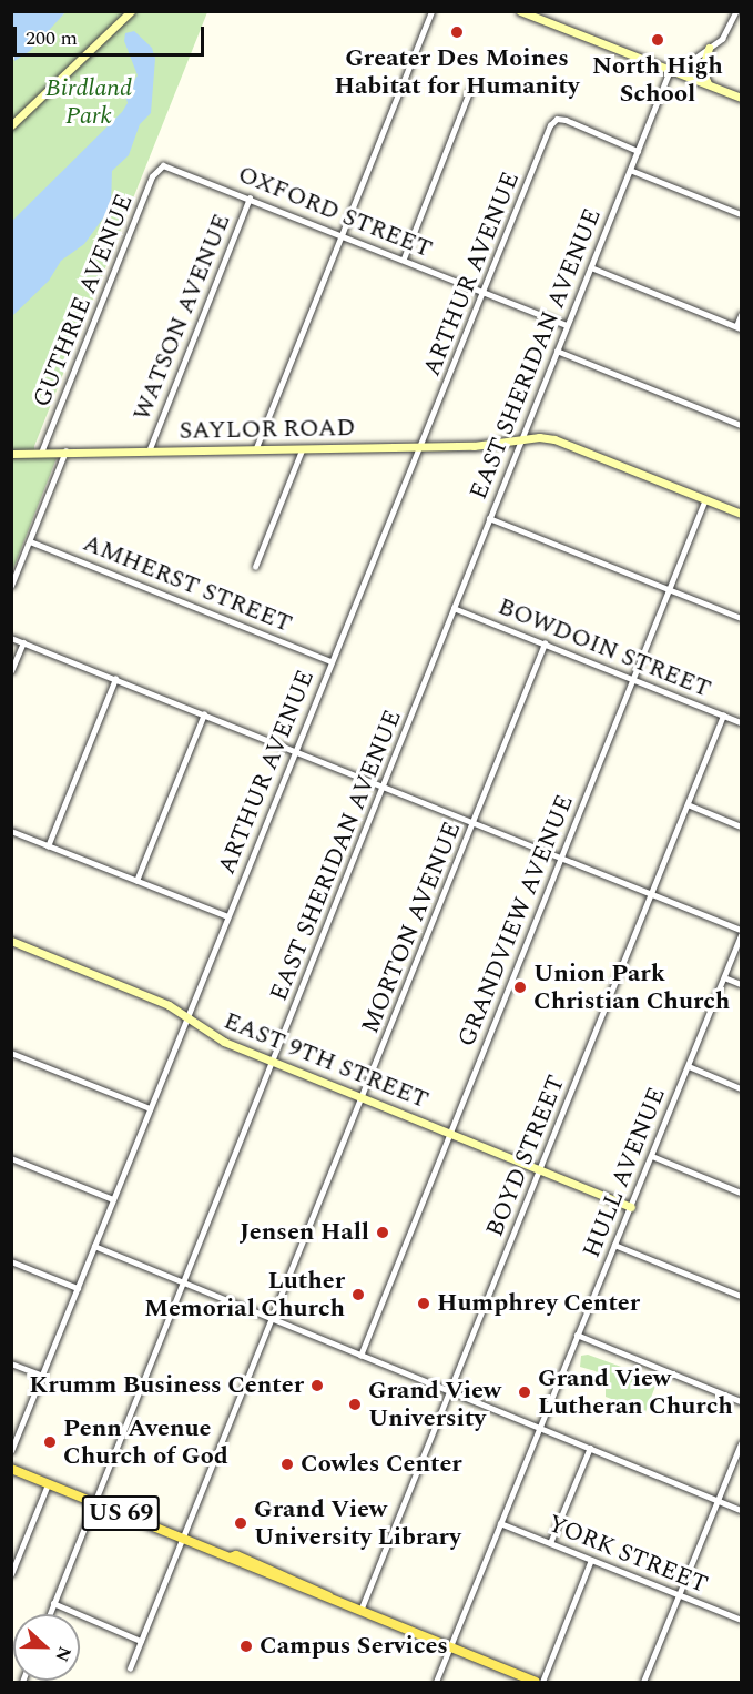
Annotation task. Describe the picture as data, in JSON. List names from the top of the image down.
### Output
{
  "streets": {
    "main road": ["US 69"],
    "street": [
      "OXFORD STREET",
      "ARTHUR AVENUE",
      "GUTHRIE AVENUE",
      "WATSON AVENUE",
      "EAST SHERIDAN AVENUE",
      "SAYLOR ROAD",
      "AMHERST STREET",
      "BOWDOIN STREET",
      "GRANDVIEW AVENUE",
      "MORTON AVENUE",
      "EAST 9TH STREET",
      "BOYD STREET",
      "HULL AVENUE",
      "YORK STREET"
    ]
  },
  "crossings": [
    ["OXFORD STREET", "ARTHUR AVENUE"],
    ["OXFORD STREET", "GUTHRIE AVENUE"],
    ["OXFORD STREET", "WATSON AVENUE"],
    ["OXFORD STREET", "EAST SHERIDAN AVENUE"],
    ["ARTHUR AVENUE", "EAST SHERIDAN AVENUE"],
    ["ARTHUR AVENUE", "SAYLOR ROAD"],
    ["ARTHUR AVENUE", "AMHERST STREET"],
    ["ARTHUR AVENUE", "EAST 9TH STREET"],
    ["GUTHRIE AVENUE", "SAYLOR ROAD"],
    ["WATSON AVENUE", "SAYLOR ROAD"],
    ["EAST SHERIDAN AVENUE", "SAYLOR ROAD"],
    ["EAST SHERIDAN AVENUE", "BOWDOIN STREET"],
    ["EAST SHERIDAN AVENUE", "EAST 9TH STREET"],
    ["EAST SHERIDAN AVENUE", "US 69"],
    ["SAYLOR ROAD", "GRANDVIEW AVENUE"],
    ["BOWDOIN STREET", "GRANDVIEW AVENUE"],
    ["BOWDOIN STREET", "MORTON AVENUE"],
    ["BOWDOIN STREET", "BOYD STREET"],
    ["GRANDVIEW AVENUE", "EAST 9TH STREET"],
    ["MORTON AVENUE", "EAST 9TH STREET"],
    ["MORTON AVENUE", "US 69"],
    ["EAST 9TH STREET", "BOYD STREET"],
    ["EAST 9TH STREET", "HULL AVENUE"],
    ["BOYD STREET", "US 69"],
    ["HULL AVENUE", "US 69"],
    ["HULL AVENUE", "YORK STREET"]
  ],
  "parks": ["Birdland Park"],
  "places": [
    "Greater Des Moines Habitat for Humanity",
    "North High School",
    "Union Park Christian Church",
    "Jensen Hall",
    "Luther Memorial Church",
    "Humphrey Center",
    "Krumm Business Center",
    "Grand View Lutheran Church",
    "Grand View University",
    "Penn Avenue Church of God",
    "Cowles Center",
    "Grand View University Library",
    "Campus Services"
  ],
  "scale_bar": "200 m",
  "north": "right"
}
